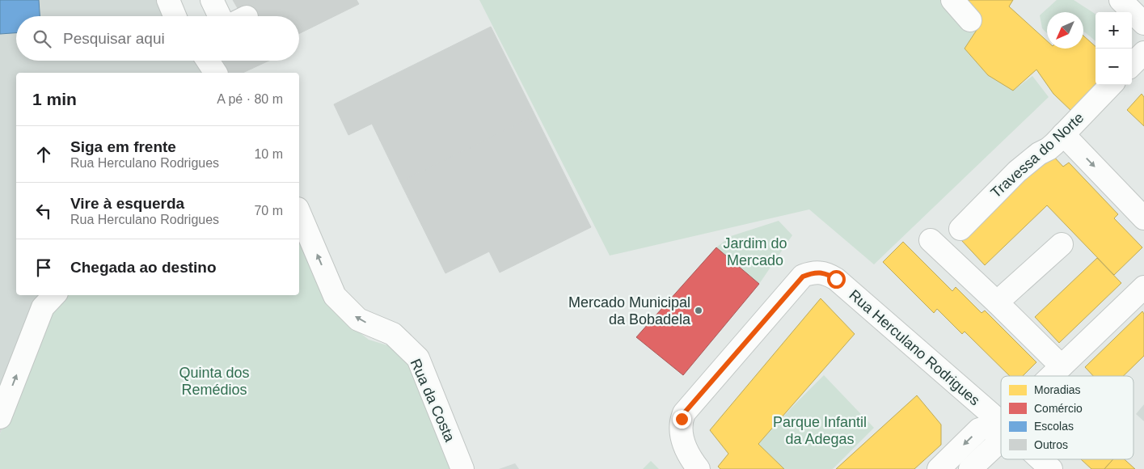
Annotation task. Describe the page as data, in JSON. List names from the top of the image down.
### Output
{
  "streets": {
    "street": ["Travessa do Norte", "Rua Herculano Rodrigues", "Rua da Costa"]
  },
  "one_way": ["Rua da Costa"],
  "parks": ["Jardim do Mercado", "Quinta dos Remédios", "Parque Infantil da Adegas"],
  "places": ["Mercado Municipal da Bobadela"],
  "legend": [
    "Moradias",
    "Comércio",
    "Escolas",
    "Outros"
  ],
  "north": "bottom left",
  "page": {
    "map_buttons": ["+", "−"],
    "search": "Pesquisar aqui",
    "heading": ["1 min", "A pé · 80 m"],
    "list": [
      ["Siga em frente", "Rua Herculano Rodrigues", "10 m"],
      ["Vire à esquerda", "Rua Herculano Rodrigues", "70 m"],
      "Chegada ao destino"
    ]
  }
}
